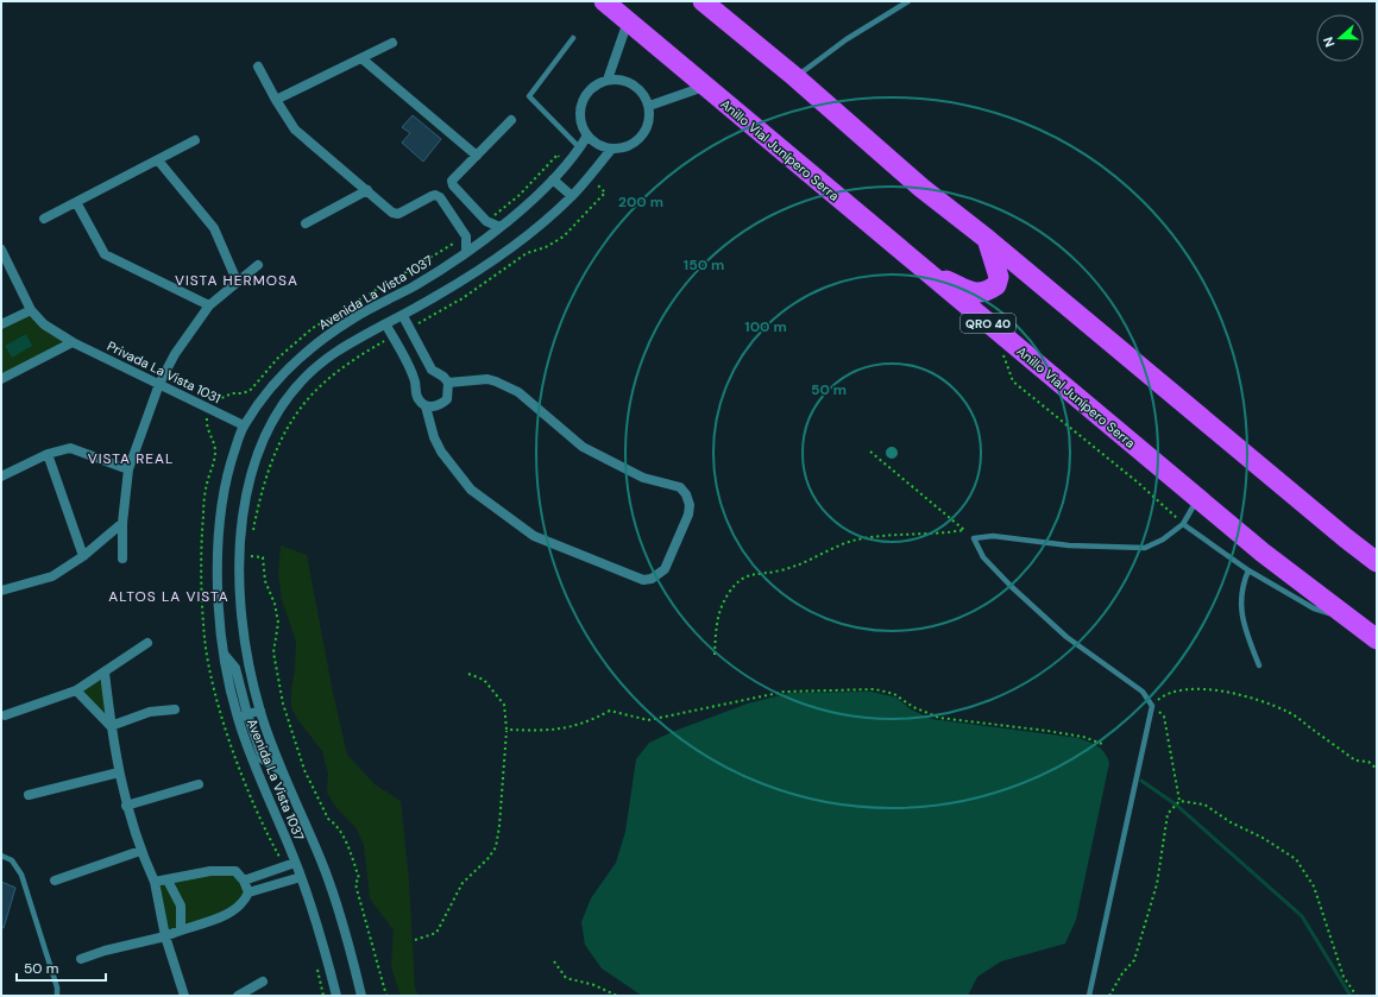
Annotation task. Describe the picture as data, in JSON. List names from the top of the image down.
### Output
{
  "streets": {
    "highway": ["Anillo Vial Junípero Serra", "QRO 40"],
    "street": ["Avenida La Vista 1037", "Privada La Vista 1031"]
  },
  "crossings": [
    ["Avenida La Vista 1037", "Privada La Vista 1031"]
  ],
  "districts": ["VISTA HERMOSA", "VISTA REAL", "ALTOS LA VISTA"],
  "scale_bar": "50 m",
  "north": "left",
  "rings": [
    "200 m",
    "150 m",
    "100 m",
    "50 m"
  ]
}
